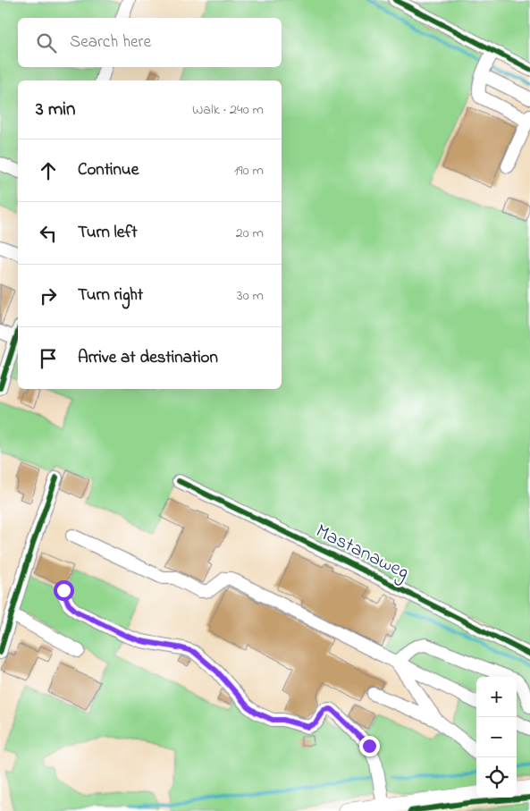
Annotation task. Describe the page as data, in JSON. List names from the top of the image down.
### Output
{
  "streets": {
    "street": ["Mastanaweg"]
  },
  "page": {
    "search": "Search here",
    "heading": ["3 min", "Walk · 240 m"],
    "list": [
      ["Continue", "190 m"],
      ["Turn left", "20 m"],
      ["Turn right", "30 m"],
      "Arrive at destination"
    ],
    "map_buttons": ["+", "−"]
  }
}
